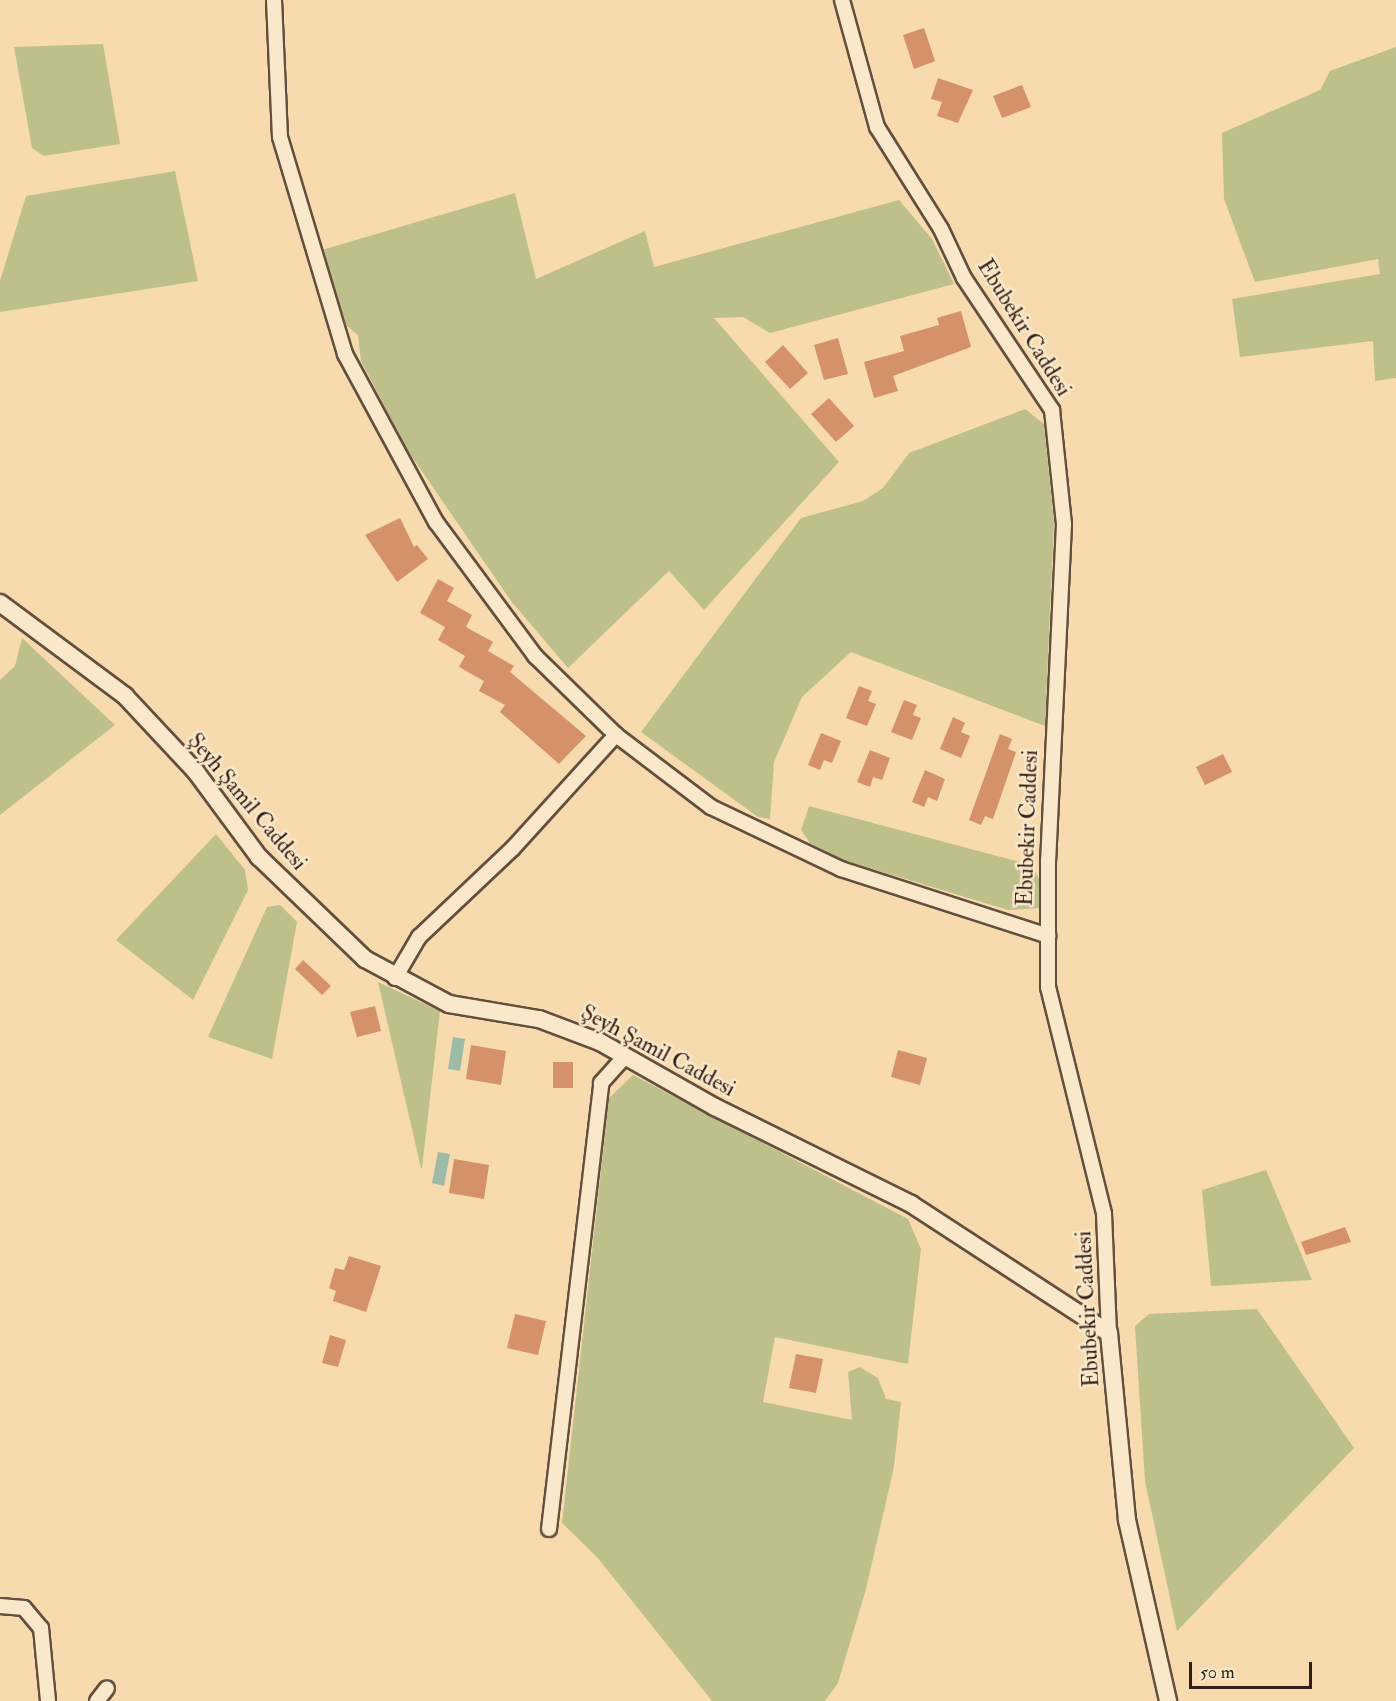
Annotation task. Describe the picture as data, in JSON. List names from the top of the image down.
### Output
{
  "streets": {
    "street": ["Ebubekir Caddesi", "Şeyh Şamil Caddesi"]
  },
  "crossings": [
    ["Ebubekir Caddesi", "Şeyh Şamil Caddesi"]
  ],
  "scale_bar": "50 m"
}
